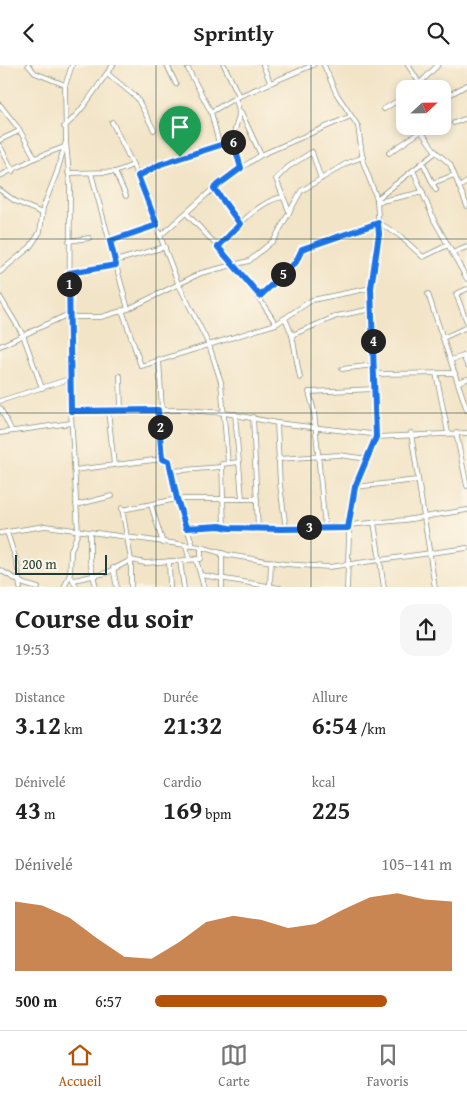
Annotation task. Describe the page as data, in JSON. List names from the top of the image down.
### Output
{
  "scale_bar": "200 m",
  "north": "right",
  "page": {
    "header": "Sprintly",
    "pins": [
      "6",
      "5",
      "1",
      "4",
      "2",
      "3"
    ],
    "scale": "200 m",
    "heading": ["Course du soir", "19:53"],
    "stats": [
      ["Distance", "3.12 km"],
      ["Durée", "21:32"],
      ["Allure", "6:54 /km"],
      ["Dénivelé", "43 m"],
      ["Cardio", "169 bpm"],
      ["kcal", "225"]
    ],
    "chart": ["Dénivelé", "105–141 m"],
    "list": [
      {
        "name": "500 m",
        "note": "6:57"
      }
    ],
    "tabs": ["Accueil", "Carte", "Favoris"]
  }
}
